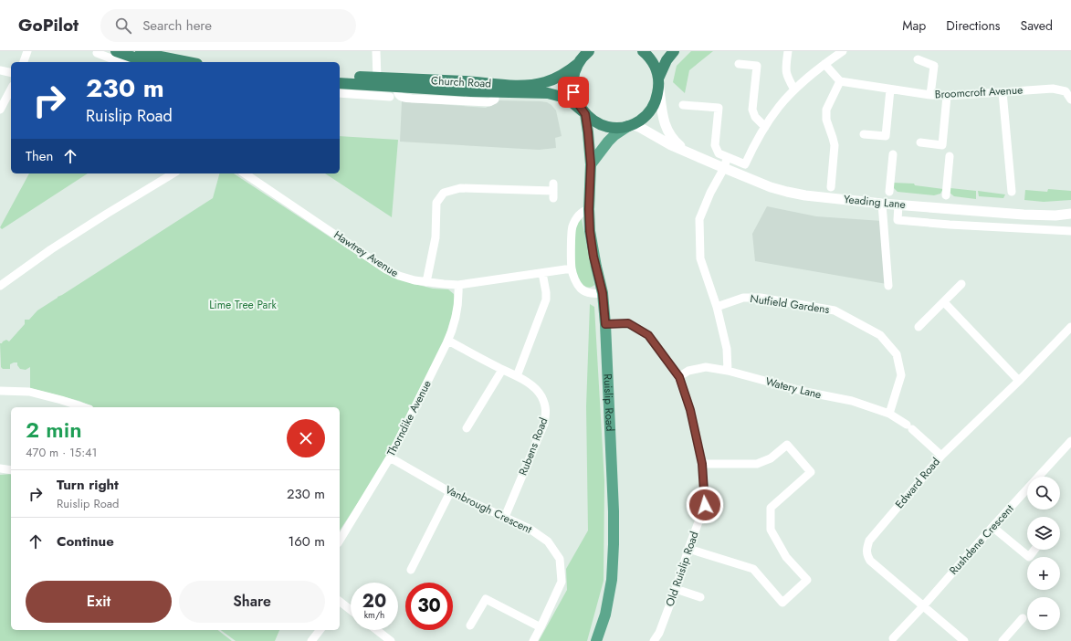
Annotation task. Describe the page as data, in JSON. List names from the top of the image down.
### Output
{
  "streets": {
    "highway": ["Church Road"],
    "main road": ["Ruislip Road"],
    "street": [
      "Broomcroft Avenue",
      "Yeading Lane",
      "Hawtrey Avenue",
      "Nutfield Gardens",
      "Watery Lane",
      "Thorndike Avenue",
      "Rubens Road",
      "Edward Road",
      "Vanbrough Crescent",
      "Rushdene Crescent",
      "Old Ruislip Road"
    ]
  },
  "crossings": [
    ["Church Road", "Yeading Lane"],
    ["Church Road", "Ruislip Road"],
    ["Hawtrey Avenue", "Thorndike Avenue"],
    ["Nutfield Gardens", "Watery Lane"],
    ["Watery Lane", "Edward Road"],
    ["Watery Lane", "Old Ruislip Road"],
    ["Ruislip Road", "Old Ruislip Road"],
    ["Thorndike Avenue", "Rubens Road"],
    ["Thorndike Avenue", "Vanbrough Crescent"],
    ["Rubens Road", "Vanbrough Crescent"],
    ["Edward Road", "Rushdene Crescent"]
  ],
  "parks": ["Lime Tree Park"],
  "page": {
    "header": "GoPilot",
    "search": "Search here",
    "nav": ["Map", "Directions", "Saved"],
    "turn": ["230 m", "Ruislip Road"],
    "then": "Then",
    "heading": ["2 min", "470 m · 15:41"],
    "list": [
      {
        "name": "Turn right",
        "note": "Ruislip Road",
        "value": "230 m"
      },
      {
        "name": "Continue",
        "value": "160 m"
      }
    ],
    "map_buttons": ["+", "−"],
    "buttons": ["Exit", "Share"],
    "speed": "20 km/h",
    "limit": "30"
  }
}
